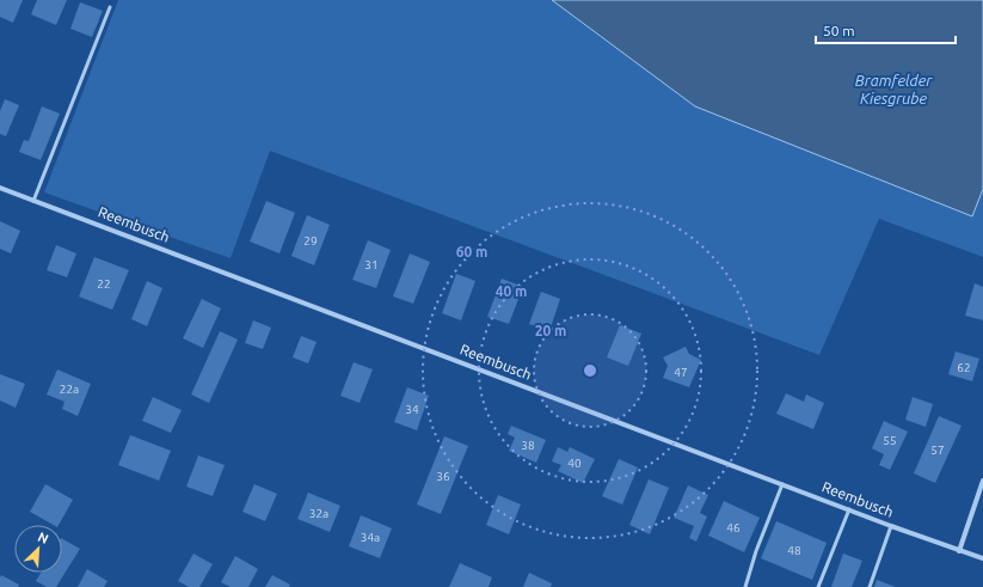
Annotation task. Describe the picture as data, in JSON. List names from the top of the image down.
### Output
{
  "streets": {
    "street": ["Reembusch"]
  },
  "water": ["Bramfelder Kiesgrube"],
  "house_numbers": [
    "29",
    "31",
    "22",
    "62",
    "47",
    "22a",
    "34",
    "55",
    "38",
    "57",
    "40",
    "36",
    "32a",
    "46",
    "34a",
    "48"
  ],
  "scale_bar": "50 m",
  "north": "top right",
  "rings": ["60 m", "40 m", "20 m"]
}
